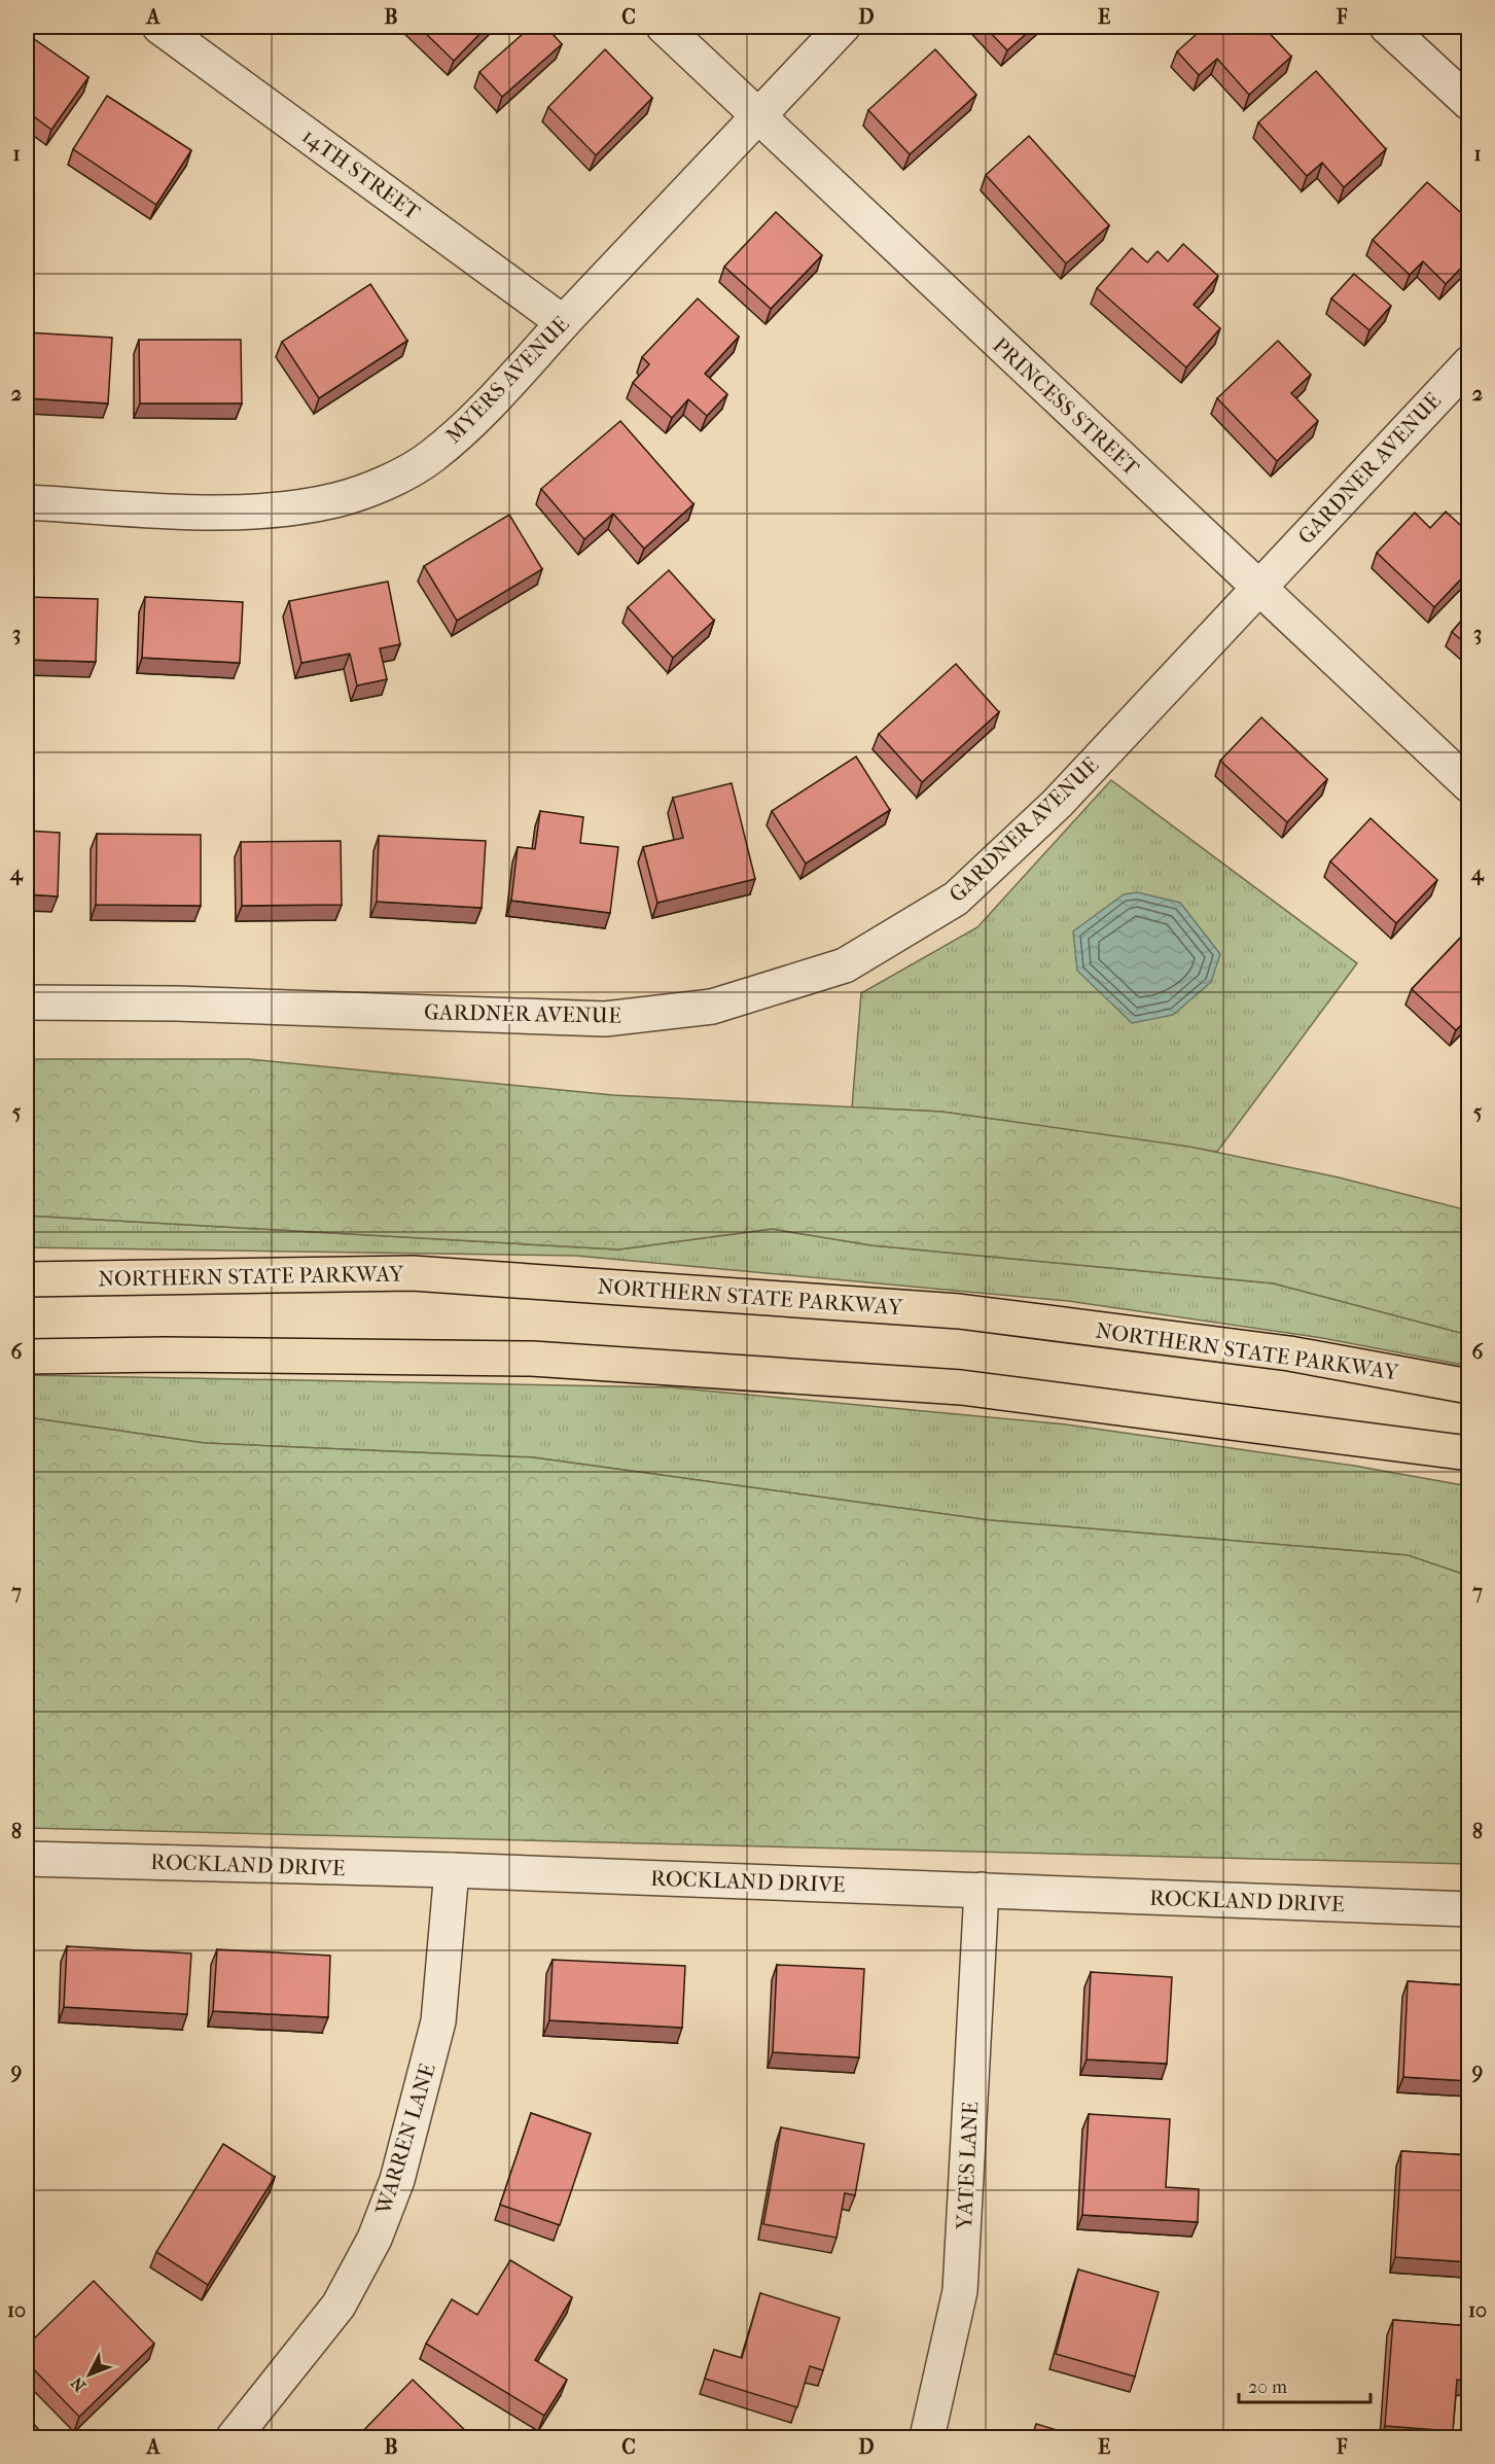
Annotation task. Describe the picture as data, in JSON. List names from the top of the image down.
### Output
{
  "streets": {
    "highway": ["NORTHERN STATE PARKWAY"],
    "street": [
      "14TH STREET",
      "MYERS AVENUE",
      "PRINCESS STREET",
      "GARDNER AVENUE",
      "ROCKLAND DRIVE",
      "WARREN LANE",
      "YATES LANE"
    ]
  },
  "crossings": [
    ["14TH STREET", "MYERS AVENUE"],
    ["MYERS AVENUE", "PRINCESS STREET"],
    ["PRINCESS STREET", "GARDNER AVENUE"],
    ["ROCKLAND DRIVE", "WARREN LANE"],
    ["ROCKLAND DRIVE", "YATES LANE"]
  ],
  "scale_bar": "20 m",
  "north": "bottom left",
  "grid": {
    "columns": [
      "A",
      "B",
      "C",
      "D",
      "E",
      "F"
    ],
    "rows": [
      "1",
      "2",
      "3",
      "4",
      "5",
      "6",
      "7",
      "8",
      "9",
      "10"
    ]
  }
}
